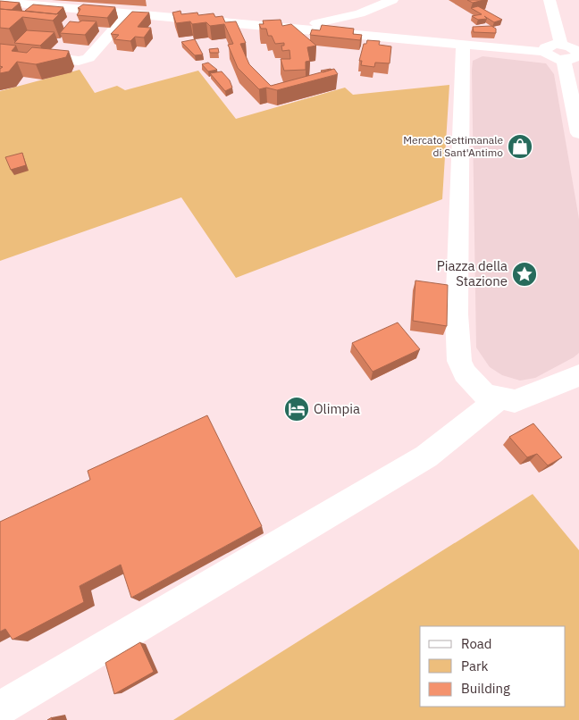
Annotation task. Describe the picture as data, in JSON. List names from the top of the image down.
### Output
{
  "places": {
    "shop": ["Mercato Settimanale di Sant'Antimo"],
    "place": ["Piazza della Stazione"],
    "hotel": ["Olimpia"]
  },
  "legend": ["Road", "Park", "Building"]
}
